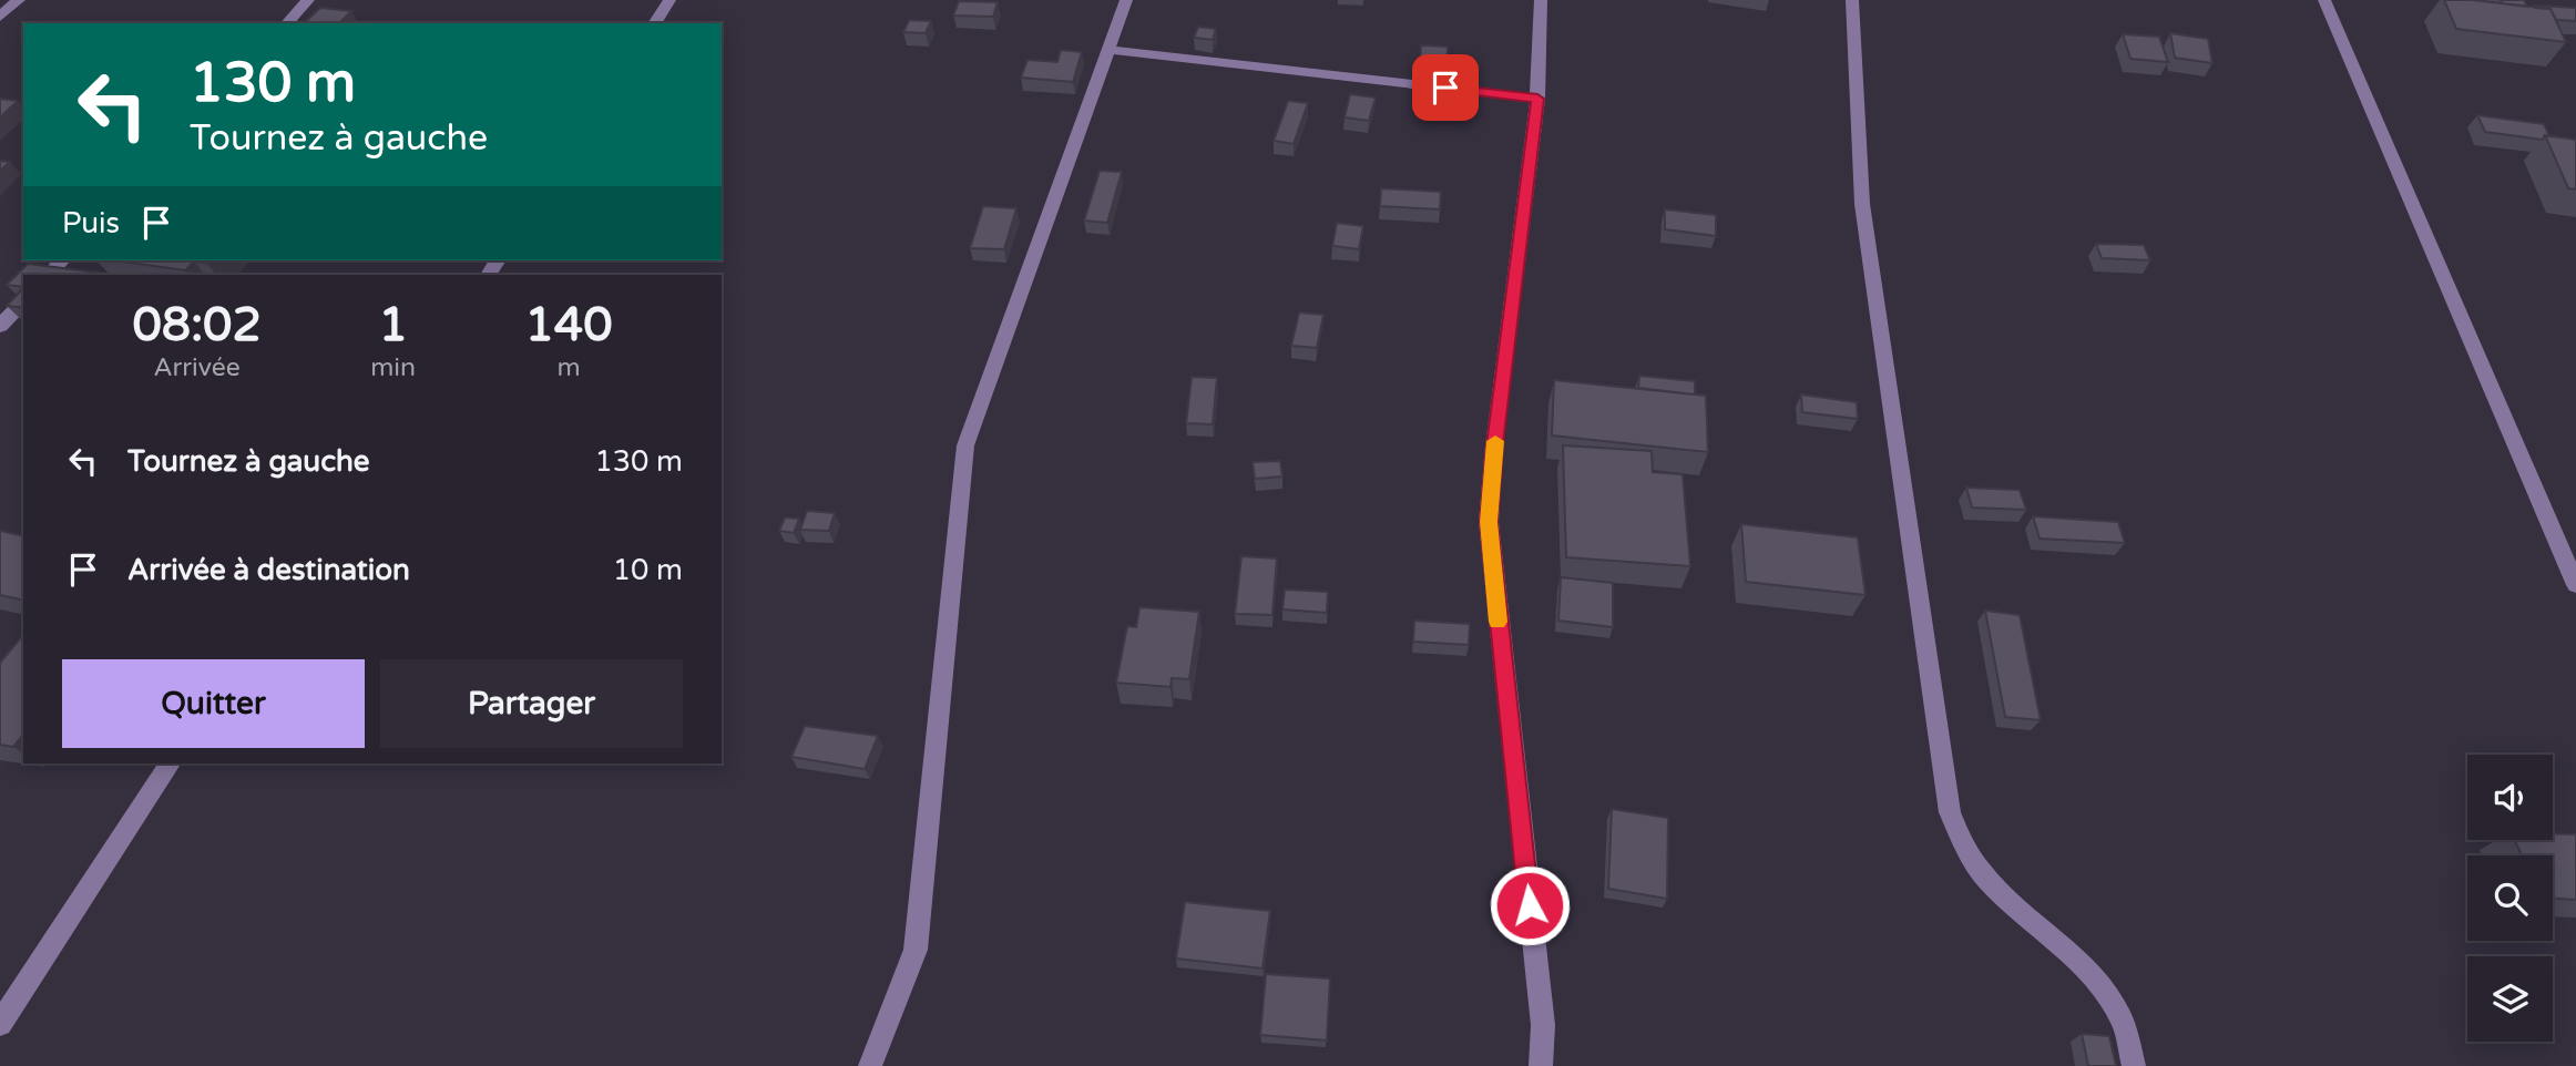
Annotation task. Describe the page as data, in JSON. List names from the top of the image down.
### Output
{
  "page": {
    "turn": ["130 m", "Tournez à gauche"],
    "then": "Puis",
    "eta": [
      "08:02",
      "Arrivée",
      "1",
      "min",
      "140",
      "m"
    ],
    "list": [
      {
        "name": "Tournez à gauche",
        "value": "130 m"
      },
      {
        "name": "Arrivée à destination",
        "value": "10 m"
      }
    ],
    "buttons": ["Quitter", "Partager"]
  }
}
